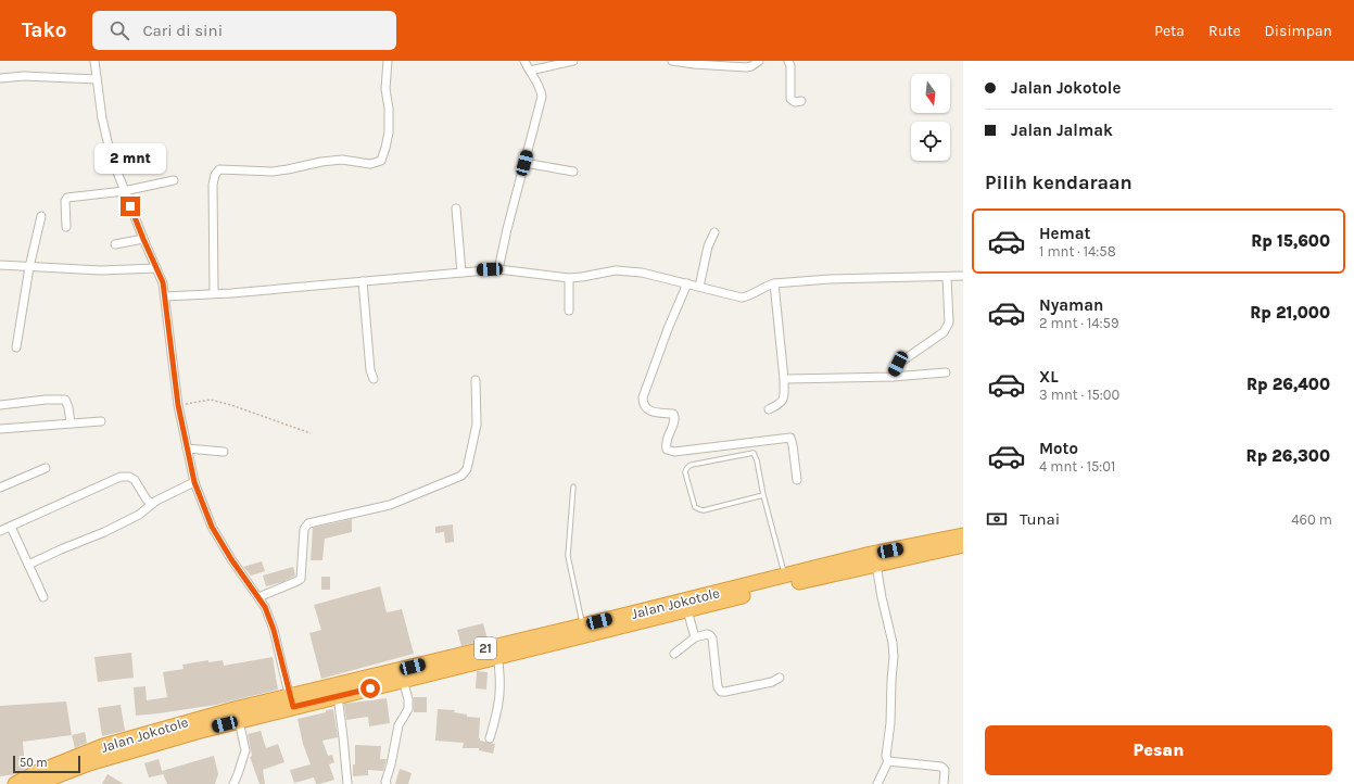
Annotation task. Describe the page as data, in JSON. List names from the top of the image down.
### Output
{
  "streets": {
    "highway": ["Jalan Jokotole", "21"]
  },
  "scale_bar": "50 m",
  "north": "bottom",
  "page": {
    "header": "Tako",
    "search": "Cari di sini",
    "nav": ["Peta", "Rute", "Disimpan"],
    "banner": ["Jalan Jokotole", "Jalan Jalmak"],
    "bubble": "2 mnt",
    "heading": "Pilih kendaraan",
    "list": [
      {
        "name": "Hemat",
        "note": "1 mnt · 14:58",
        "value": "Rp 15,600"
      },
      {
        "name": "Nyaman",
        "note": "2 mnt · 14:59",
        "value": "Rp 21,000"
      },
      {
        "name": "XL",
        "note": "3 mnt · 15:00",
        "value": "Rp 26,400"
      },
      {
        "name": "Moto",
        "note": "4 mnt · 15:01",
        "value": "Rp 26,300"
      }
    ],
    "pay": ["Tunai", "460 m"],
    "buttons": "Pesan",
    "scale": "50 m"
  }
}
